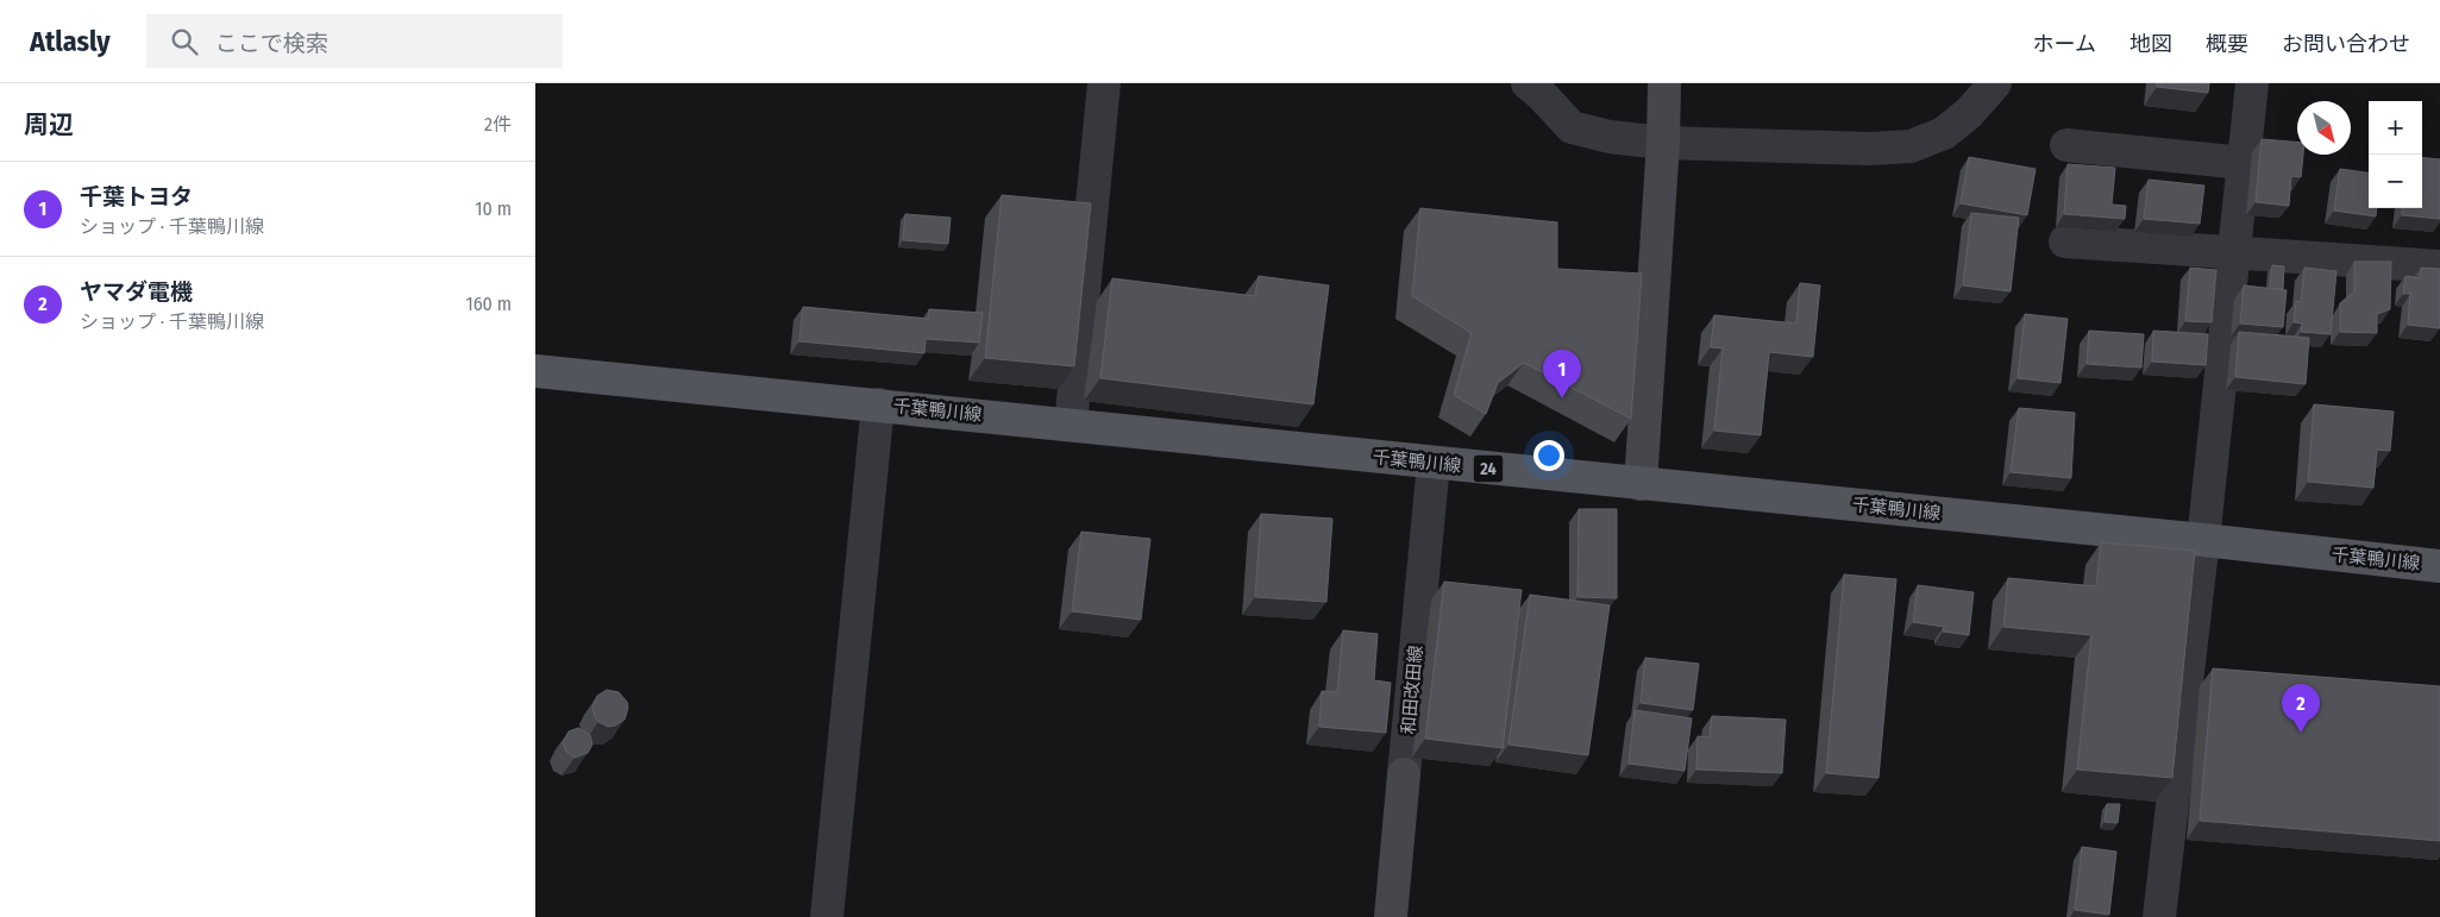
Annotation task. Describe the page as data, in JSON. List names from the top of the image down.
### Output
{
  "streets": {
    "main road": ["千葉鴨川線", "24"],
    "street": ["和田改田線"]
  },
  "crossings": [
    ["千葉鴨川線", "和田改田線"]
  ],
  "north": "bottom right",
  "page": {
    "header": "Atlasly",
    "search": "ここで検索",
    "nav": [
      "ホーム",
      "地図",
      "概要",
      "お問い合わせ"
    ],
    "heading": ["周辺", "2件"],
    "map_buttons": ["+", "−"],
    "list": [
      {
        "mark": "1",
        "name": "千葉トヨタ",
        "note": "ショップ · 千葉鴨川線",
        "value": "10 m"
      },
      {
        "mark": "2",
        "name": "ヤマダ電機",
        "note": "ショップ · 千葉鴨川線",
        "value": "160 m"
      }
    ],
    "pins": ["1", "2"]
  }
}
